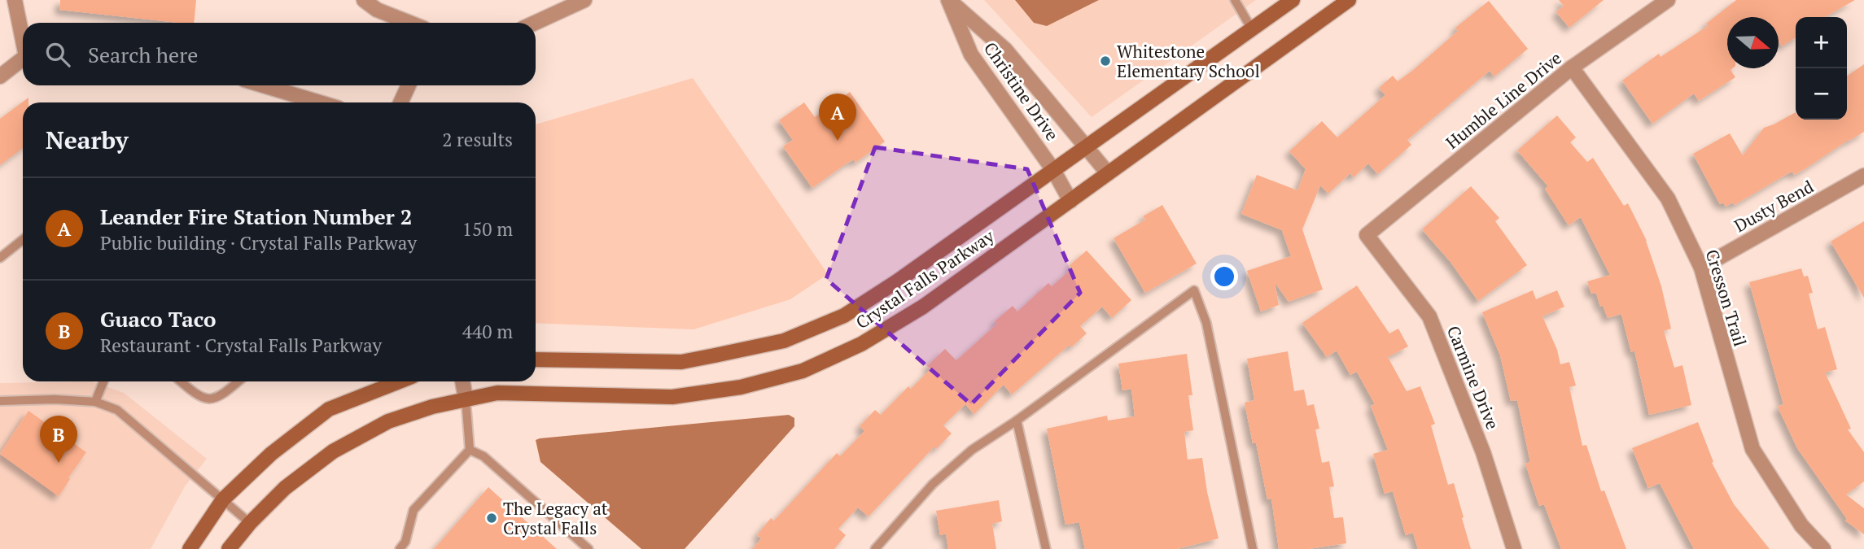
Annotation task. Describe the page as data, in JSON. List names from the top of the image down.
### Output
{
  "streets": {
    "street": [
      "Christine Drive",
      "Humble Line Drive",
      "Dusty Bend",
      "Crystal Falls Parkway",
      "Cresson Trail",
      "Carmine Drive"
    ]
  },
  "crossings": [
    ["Christine Drive", "Crystal Falls Parkway"],
    ["Humble Line Drive", "Cresson Trail"],
    ["Humble Line Drive", "Carmine Drive"],
    ["Dusty Bend", "Cresson Trail"]
  ],
  "places": ["Whitestone Elementary School", "The Legacy at Crystal Falls"],
  "north": "right",
  "page": {
    "map_buttons": ["+", "−"],
    "search": "Search here",
    "pins": ["A", "B"],
    "heading": ["Nearby", "2 results"],
    "list": [
      {
        "mark": "A",
        "name": "Leander Fire Station Number 2",
        "note": "Public building · Crystal Falls Parkway",
        "value": "150 m"
      },
      {
        "mark": "B",
        "name": "Guaco Taco",
        "note": "Restaurant · Crystal Falls Parkway",
        "value": "440 m"
      }
    ]
  }
}
